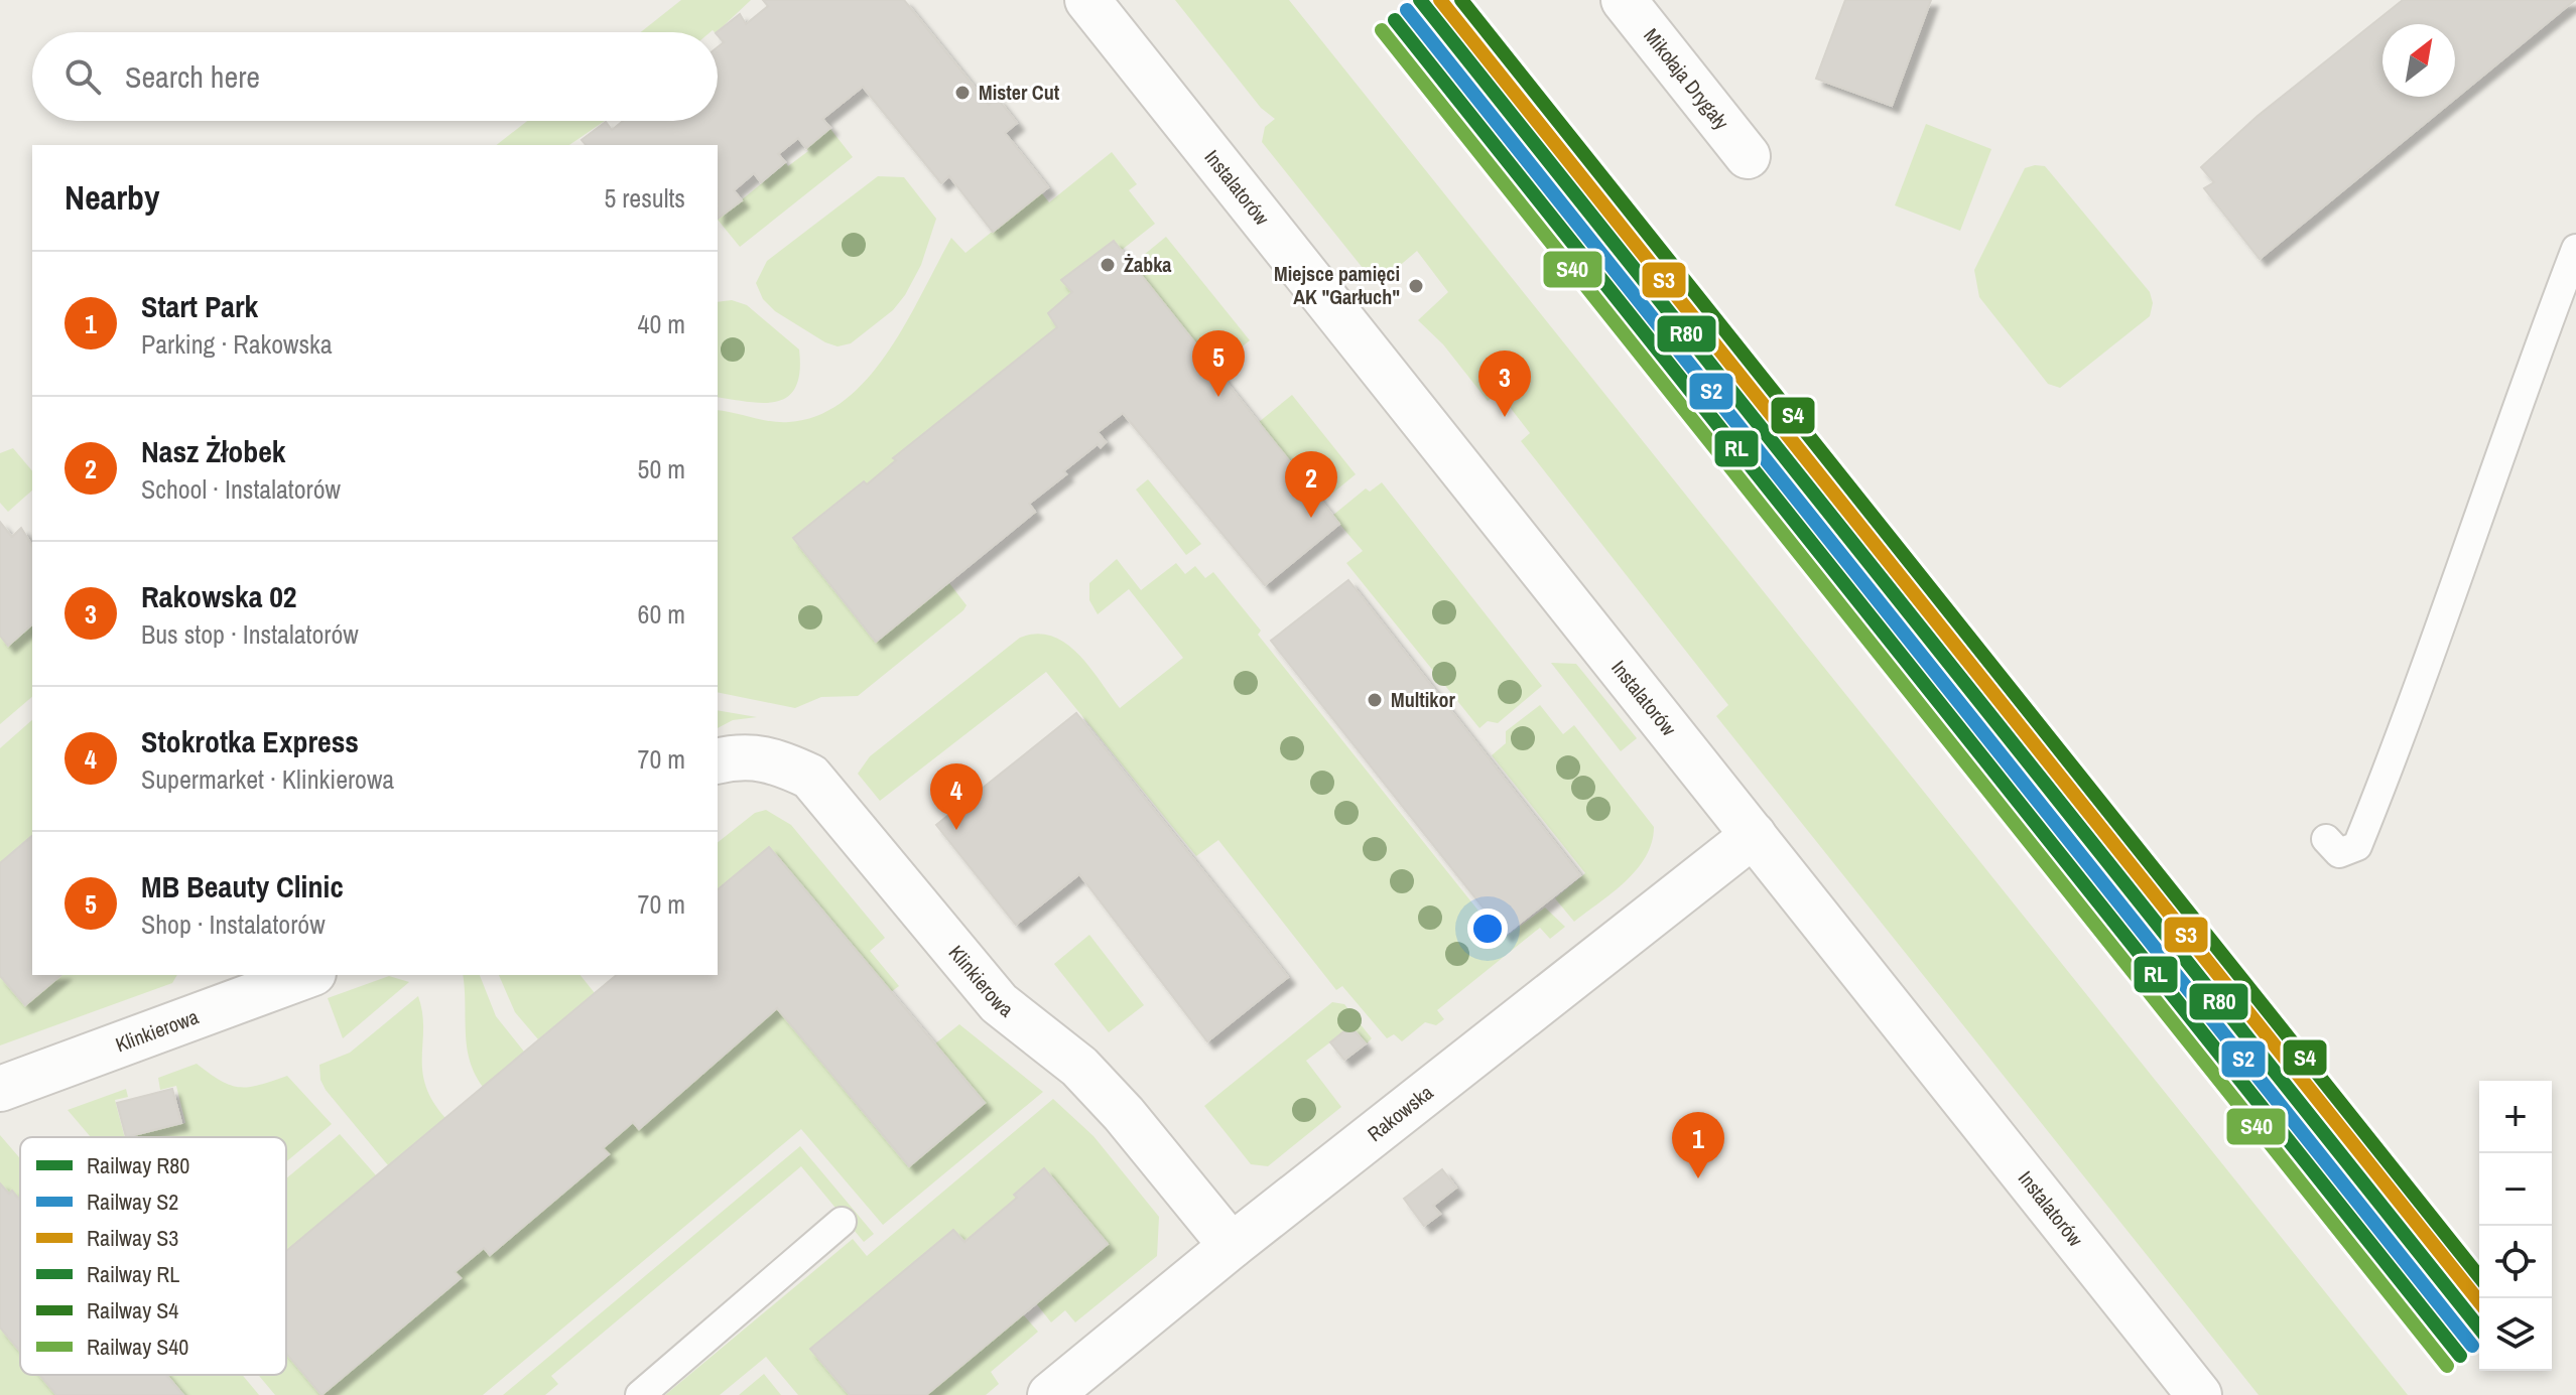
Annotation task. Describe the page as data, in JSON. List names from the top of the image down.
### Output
{
  "streets": {
    "street": [
      "Mikołaja Drygały",
      "Instalatorów",
      "Klinkierowa",
      "Rakowska"
    ]
  },
  "crossings": [
    ["Instalatorów", "Rakowska"],
    ["Klinkierowa", "Rakowska"]
  ],
  "places": [
    "Mister Cut",
    "Żabka",
    "Miejsce pamięci AK \"Garłuch\"",
    "Multikor"
  ],
  "lines": [
    "rail line R80",
    "rail line S3",
    "rail line S4",
    "rail line S2",
    "rail line RL",
    "rail line S40"
  ],
  "legend": [
    "Railway R80",
    "Railway S2",
    "Railway S3",
    "Railway RL",
    "Railway S4",
    "Railway S40"
  ],
  "north": "top right",
  "page": {
    "search": "Search here",
    "heading": ["Nearby", "5 results"],
    "list": [
      {
        "mark": "1",
        "name": "Start Park",
        "note": "Parking · Rakowska",
        "value": "40 m"
      },
      {
        "mark": "2",
        "name": "Nasz Żłobek",
        "note": "School · Instalatorów",
        "value": "50 m"
      },
      {
        "mark": "3",
        "name": "Rakowska 02",
        "note": "Bus stop · Instalatorów",
        "value": "60 m"
      },
      {
        "mark": "4",
        "name": "Stokrotka Express",
        "note": "Supermarket · Klinkierowa",
        "value": "70 m"
      },
      {
        "mark": "5",
        "name": "MB Beauty Clinic",
        "note": "Shop · Instalatorów",
        "value": "70 m"
      }
    ],
    "pins": [
      "5",
      "3",
      "2",
      "4",
      "1"
    ],
    "map_buttons": ["+", "−"]
  }
}
